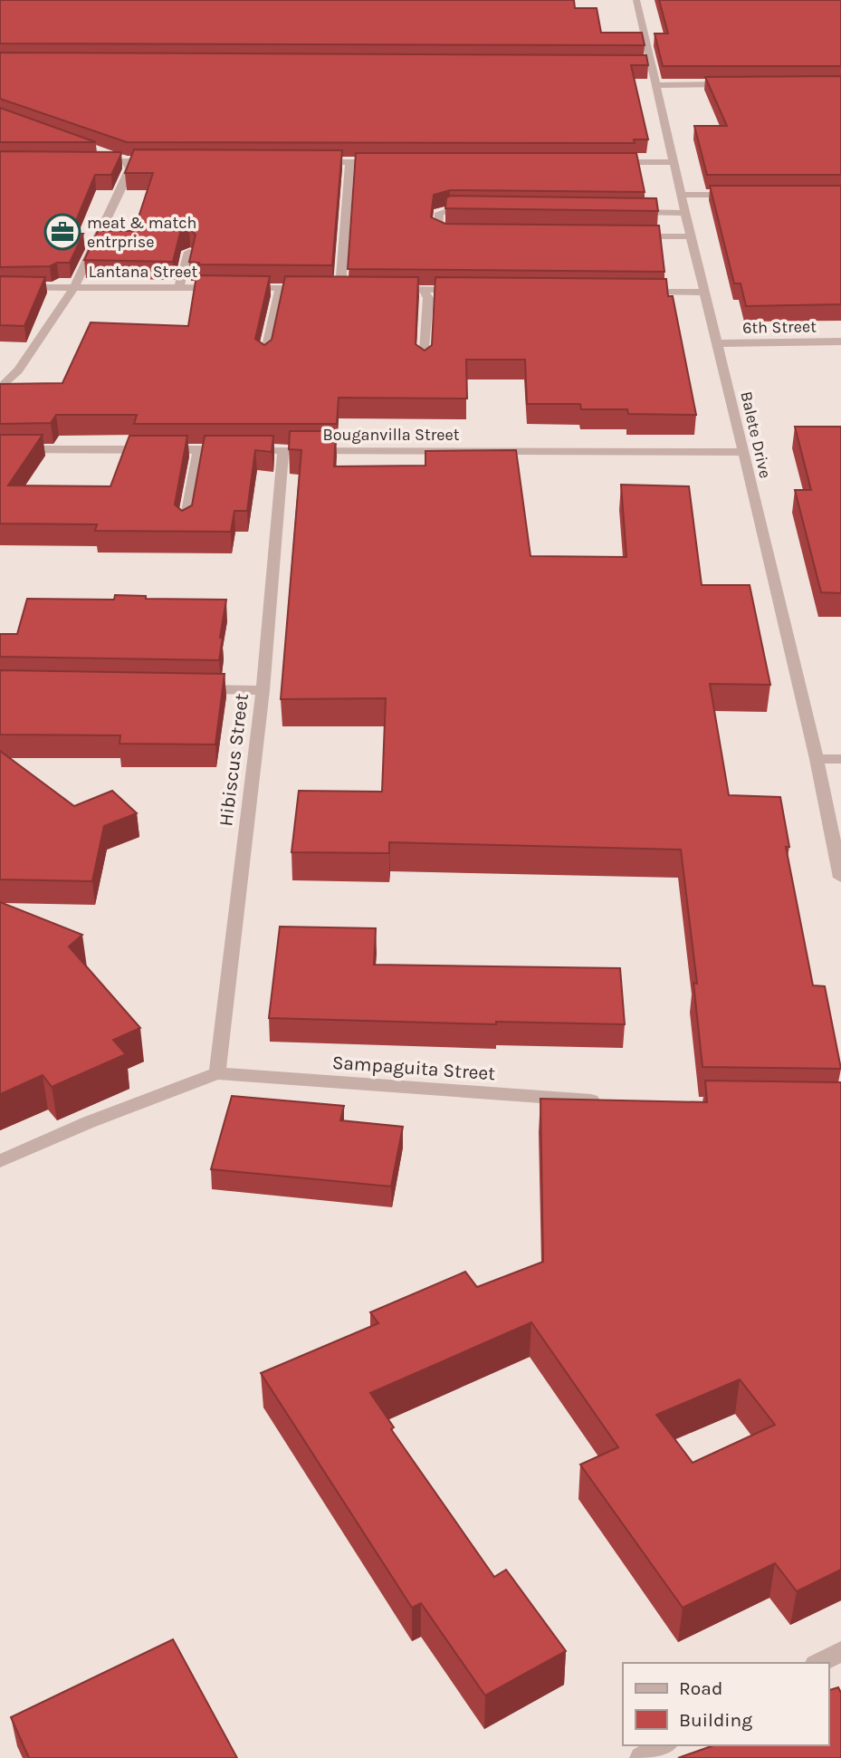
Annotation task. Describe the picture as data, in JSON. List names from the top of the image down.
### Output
{
  "streets": {
    "street": [
      "Lantana Street",
      "6th Street",
      "Bouganvilla Street",
      "Balete Drive",
      "Hibiscus Street",
      "Sampaguita Street"
    ]
  },
  "crossings": [
    ["6th Street", "Balete Drive"],
    ["Bouganvilla Street", "Balete Drive"],
    ["Bouganvilla Street", "Hibiscus Street"],
    ["Hibiscus Street", "Sampaguita Street"]
  ],
  "places": {
    "office": ["meat & match entrprise"]
  },
  "legend": ["Road", "Building"]
}
